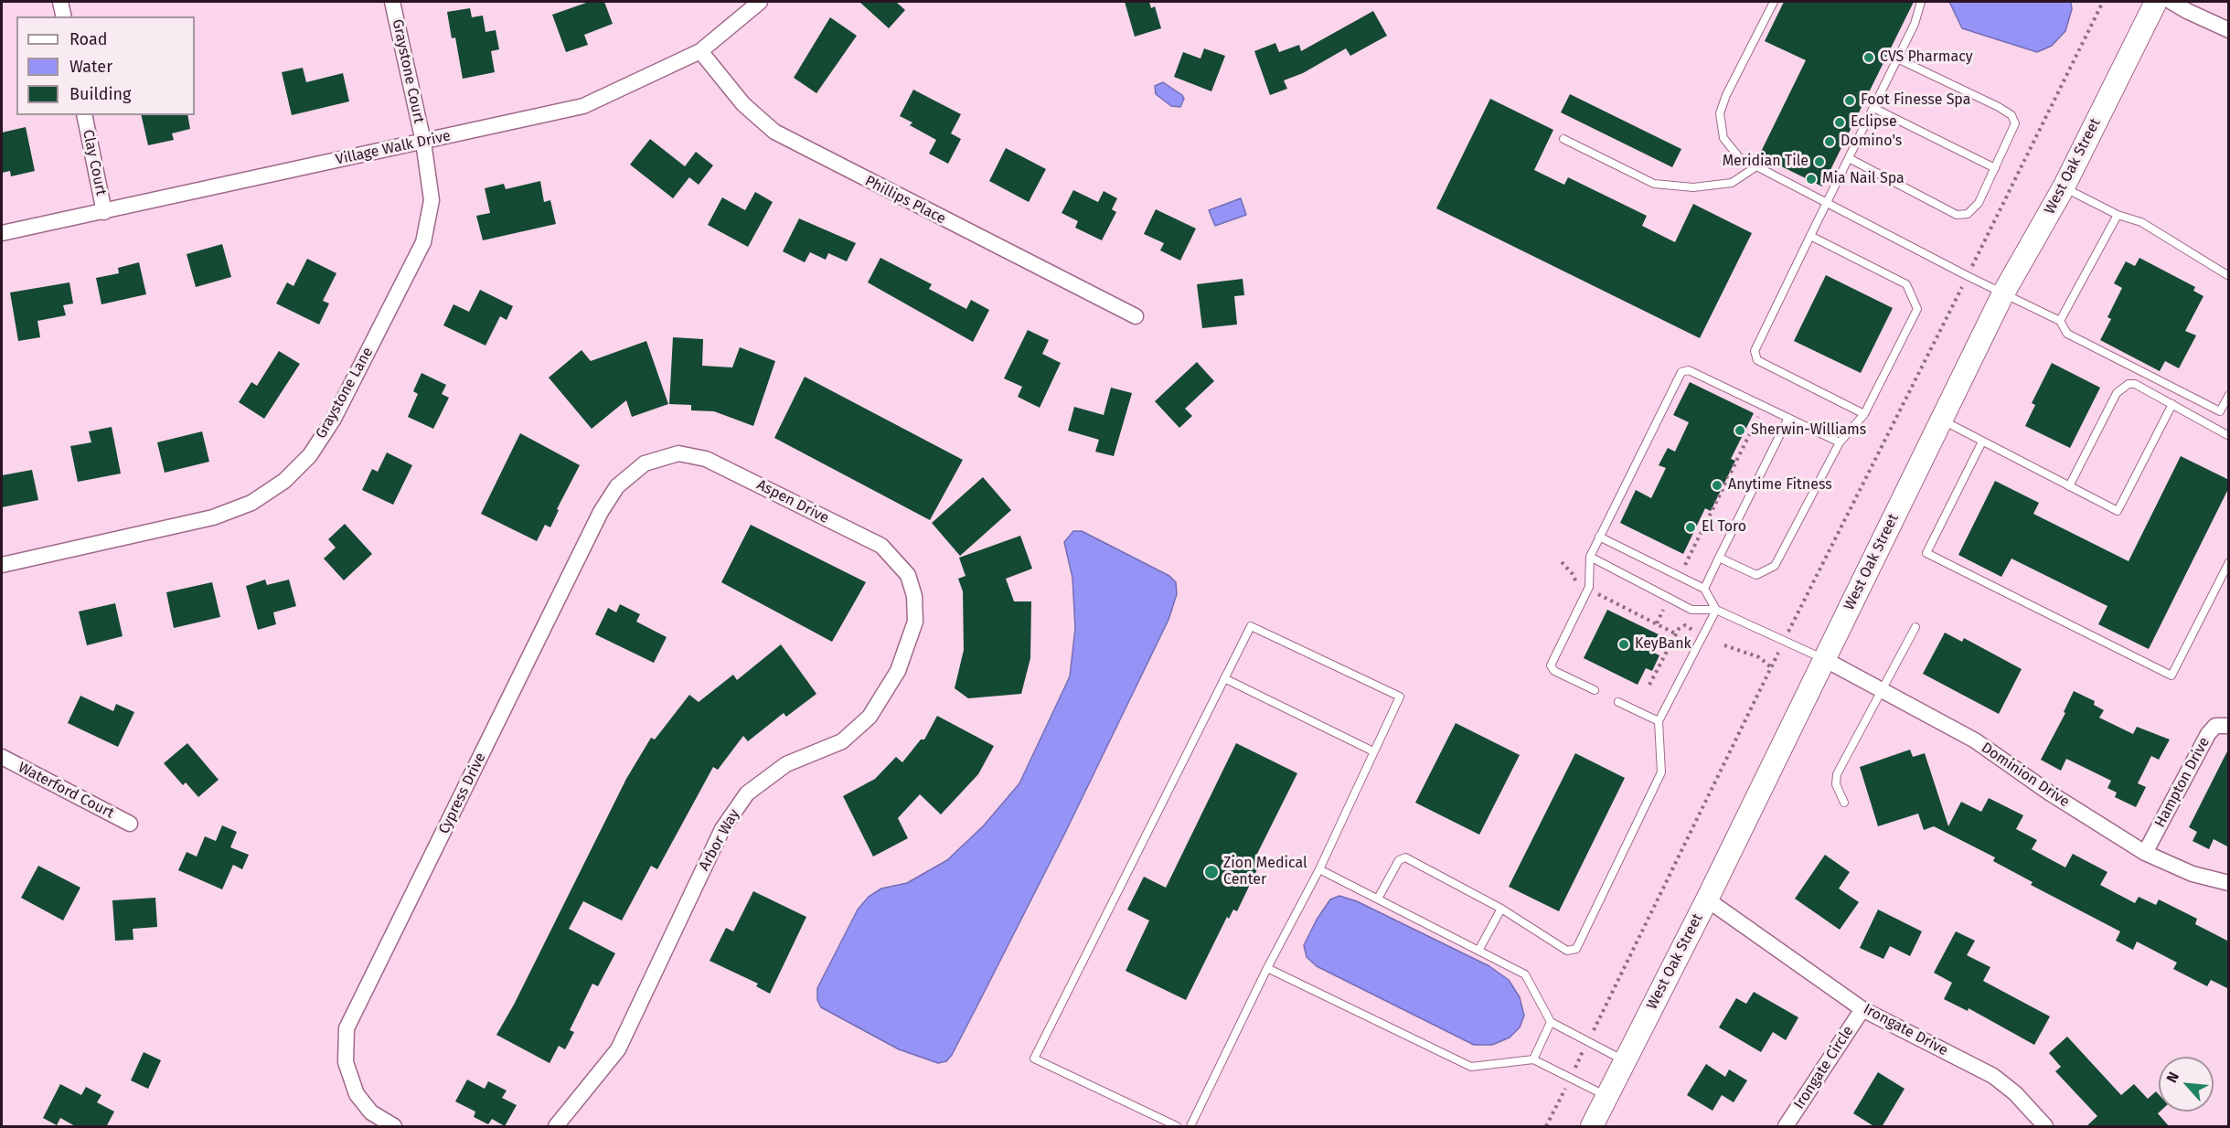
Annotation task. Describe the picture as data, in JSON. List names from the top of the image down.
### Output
{
  "streets": {
    "main road": ["West Oak Street"],
    "street": [
      "Graystone Court",
      "Village Walk Drive",
      "Clay Court",
      "Phillips Place",
      "Graystone Lane",
      "Aspen Drive",
      "Dominion Drive",
      "Hampton Drive",
      "Waterford Court",
      "Cypress Drive",
      "Arbor Way",
      "Irongate Drive",
      "Irongate Circle"
    ]
  },
  "crossings": [
    ["Graystone Court", "Village Walk Drive"],
    ["Graystone Court", "Graystone Lane"],
    ["Village Walk Drive", "Clay Court"],
    ["Village Walk Drive", "Phillips Place"],
    ["Village Walk Drive", "Graystone Lane"],
    ["West Oak Street", "Dominion Drive"],
    ["West Oak Street", "Irongate Drive"],
    ["Aspen Drive", "Cypress Drive"],
    ["Aspen Drive", "Arbor Way"],
    ["Dominion Drive", "Hampton Drive"],
    ["Irongate Drive", "Irongate Circle"]
  ],
  "places": [
    "CVS Pharmacy",
    "Foot Finesse Spa",
    "Eclipse",
    "Domino's",
    "Meridian Tile",
    "Mia Nail Spa",
    "Sherwin-Williams",
    "Anytime Fitness",
    "El Toro",
    "KeyBank",
    "Zion Medical Center"
  ],
  "legend": ["Road", "Water", "Building"],
  "north": "top left"
}
